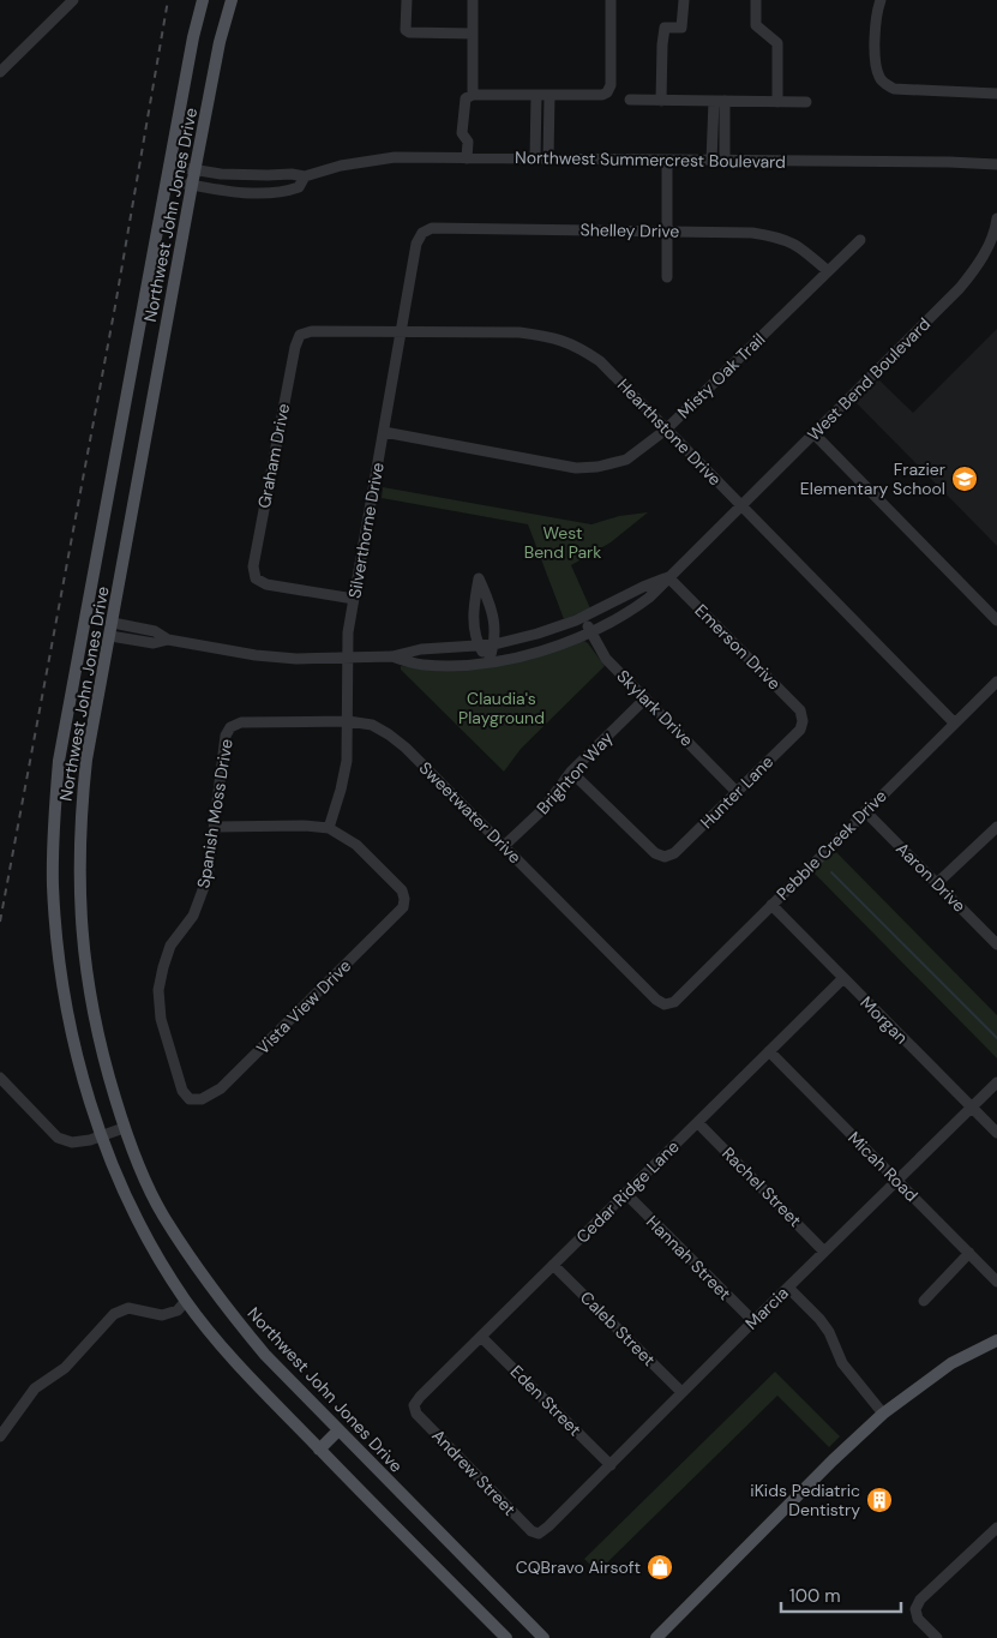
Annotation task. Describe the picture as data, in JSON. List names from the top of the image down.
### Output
{
  "streets": {
    "main road": ["Northwest John Jones Drive"],
    "street": [
      "Northwest Summercrest Boulevard",
      "Shelley Drive",
      "Misty Oak Trail",
      "West Bend Boulevard",
      "Hearthstone Drive",
      "Graham Drive",
      "Silverthorne Drive",
      "Emerson Drive",
      "Skylark Drive",
      "Brighton Way",
      "Hunter Lane",
      "Sweetwater Drive",
      "Spanish Moss Drive",
      "Pebble Creek Drive",
      "Aaron Drive",
      "Vista View Drive",
      "Morgan",
      "Micah Road",
      "Rachel Street",
      "Cedar Ridge Lane",
      "Hannah Street",
      "Marcia",
      "Caleb Street",
      "Eden Street",
      "Andrew Street"
    ]
  },
  "crossings": [
    ["Northwest Summercrest Boulevard", "Northwest John Jones Drive"],
    ["Northwest John Jones Drive", "West Bend Boulevard"],
    ["Shelley Drive", "Misty Oak Trail"],
    ["Shelley Drive", "Silverthorne Drive"],
    ["Misty Oak Trail", "Hearthstone Drive"],
    ["Misty Oak Trail", "Silverthorne Drive"],
    ["West Bend Boulevard", "Hearthstone Drive"],
    ["West Bend Boulevard", "Silverthorne Drive"],
    ["West Bend Boulevard", "Emerson Drive"],
    ["West Bend Boulevard", "Skylark Drive"],
    ["Hearthstone Drive", "Graham Drive"],
    ["Hearthstone Drive", "Silverthorne Drive"],
    ["Hearthstone Drive", "Pebble Creek Drive"],
    ["Graham Drive", "Silverthorne Drive"],
    ["Silverthorne Drive", "Sweetwater Drive"],
    ["Silverthorne Drive", "Vista View Drive"],
    ["Emerson Drive", "Hunter Lane"],
    ["Skylark Drive", "Brighton Way"],
    ["Skylark Drive", "Hunter Lane"],
    ["Brighton Way", "Hunter Lane"],
    ["Brighton Way", "Sweetwater Drive"],
    ["Sweetwater Drive", "Spanish Moss Drive"],
    ["Sweetwater Drive", "Pebble Creek Drive"],
    ["Spanish Moss Drive", "Vista View Drive"],
    ["Pebble Creek Drive", "Aaron Drive"],
    ["Pebble Creek Drive", "Morgan"],
    ["Morgan", "Cedar Ridge Lane"],
    ["Morgan", "Marcia"],
    ["Micah Road", "Cedar Ridge Lane"],
    ["Micah Road", "Marcia"],
    ["Rachel Street", "Cedar Ridge Lane"],
    ["Rachel Street", "Marcia"],
    ["Cedar Ridge Lane", "Hannah Street"],
    ["Cedar Ridge Lane", "Caleb Street"],
    ["Cedar Ridge Lane", "Eden Street"],
    ["Cedar Ridge Lane", "Andrew Street"],
    ["Hannah Street", "Marcia"],
    ["Marcia", "Caleb Street"],
    ["Marcia", "Eden Street"],
    ["Marcia", "Andrew Street"]
  ],
  "parks": ["West Bend Park", "Claudia's Playground"],
  "places": {
    "school or university": ["Frazier Elementary School"],
    "building": ["iKids Pediatric Dentistry"],
    "shop": ["CQBravo Airsoft"]
  },
  "scale_bar": "100 m"
}
